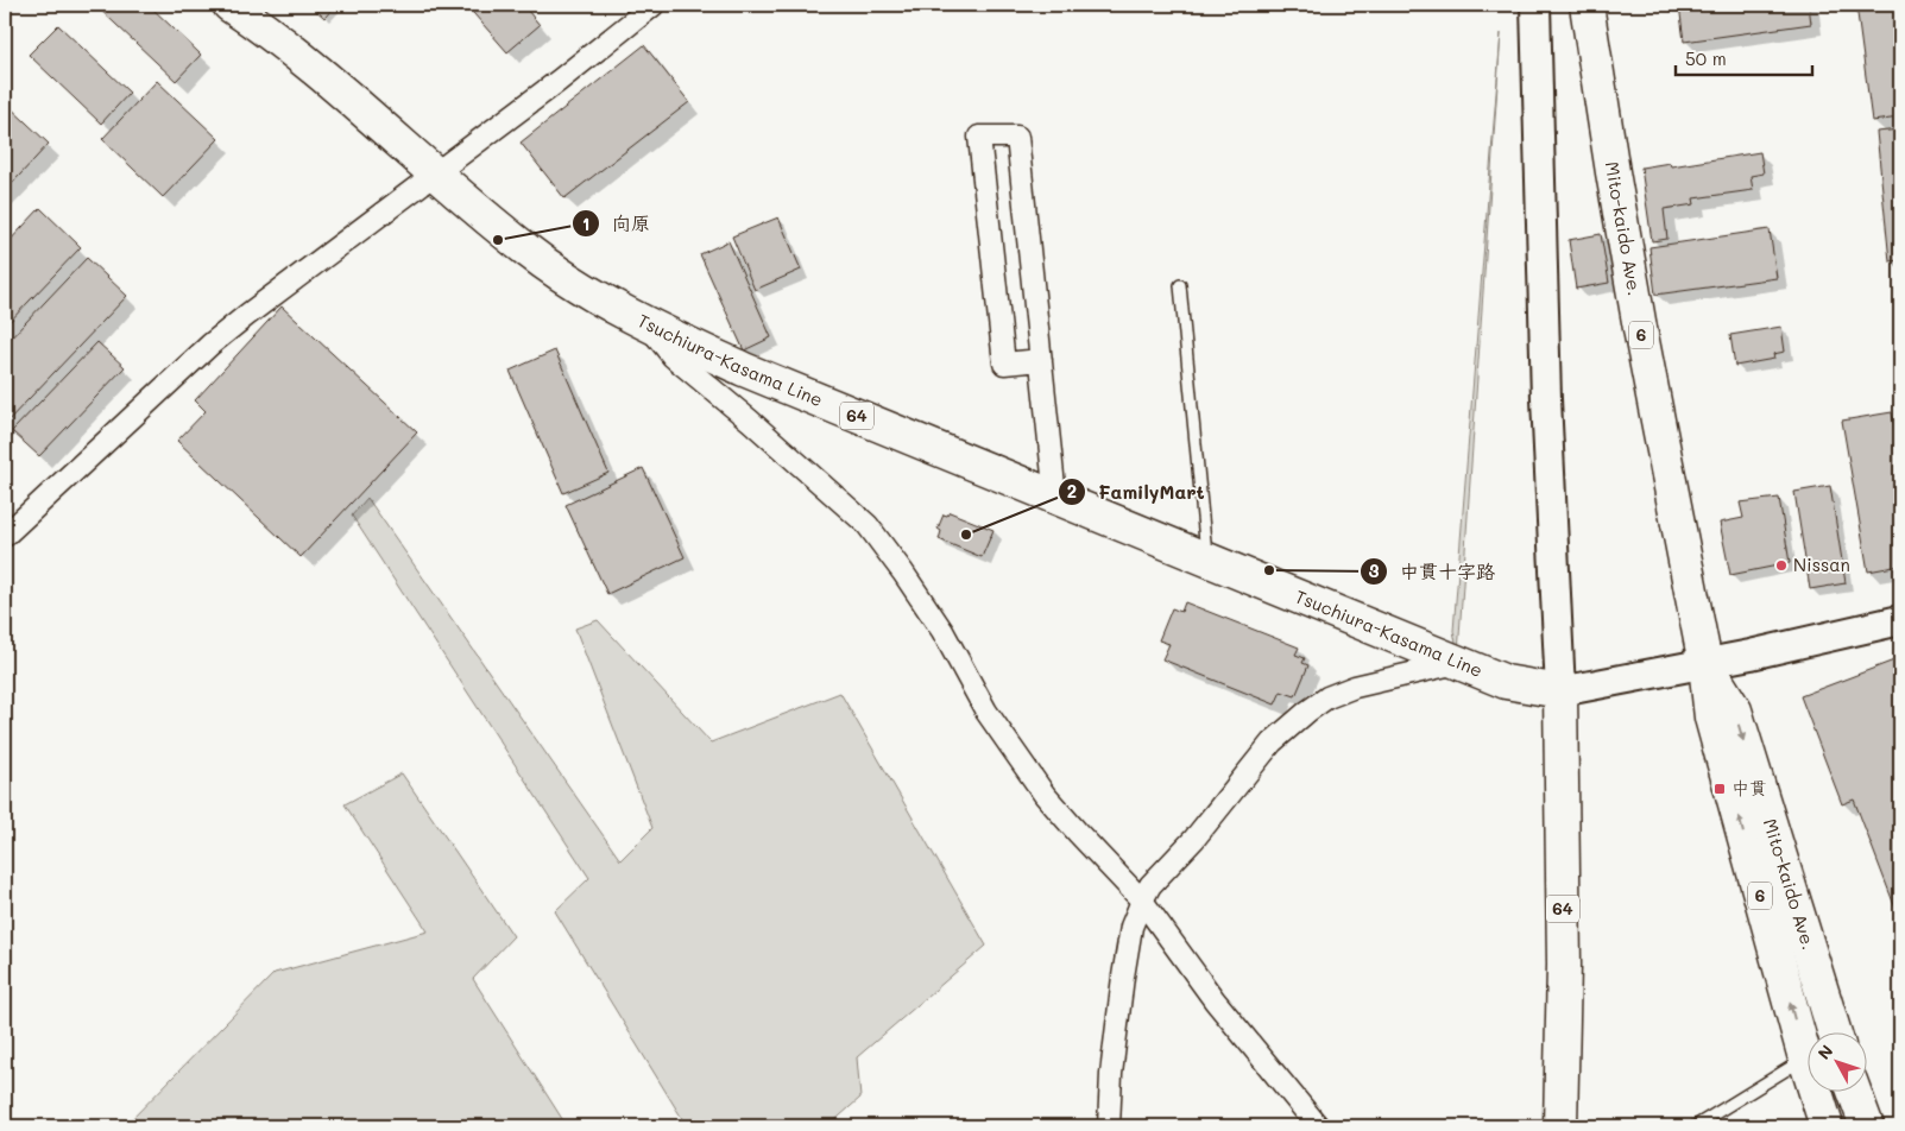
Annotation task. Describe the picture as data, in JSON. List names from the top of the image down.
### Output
{
  "streets": {
    "main road": [
      "Mito-kaido Ave.",
      "6",
      "Tsuchiura-Kasama Line",
      "64"
    ]
  },
  "crossings": [
    ["Tsuchiura-Kasama Line", "64"]
  ],
  "places": {
    "other": [
      "向原",
      "FamilyMart",
      "Nissan",
      "中貫十字路"
    ],
    "transit": ["中貫"]
  },
  "scale_bar": "50 m",
  "north": "top left"
}
